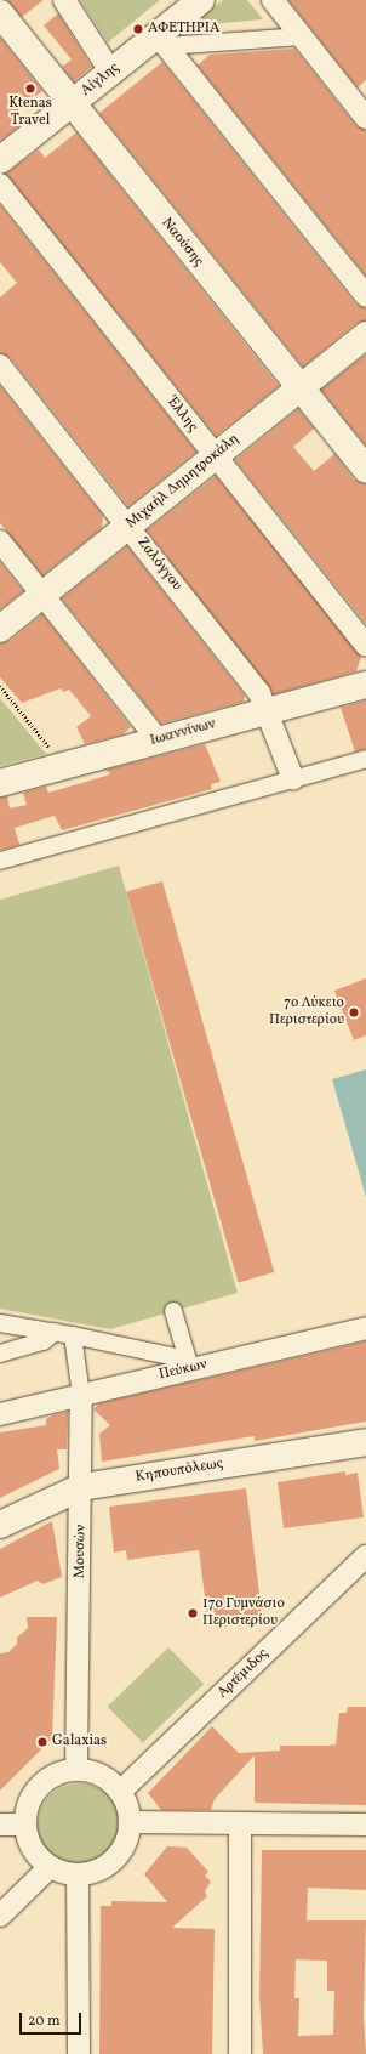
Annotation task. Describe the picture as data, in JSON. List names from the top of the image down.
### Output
{
  "streets": {
    "street": [
      "Αίγλης",
      "Ναούσης",
      "Έλλης",
      "Μιχαήλ Δημητροκάλη",
      "Ζαλόγγου",
      "Ιωαννίνων",
      "Πεύκων",
      "Κηπουπόλεως",
      "Μουσών",
      "Αρτέμιδος"
    ]
  },
  "crossings": [
    ["Αίγλης", "Ναούσης"],
    ["Ναούσης", "Μιχαήλ Δημητροκάλη"],
    ["Έλλης", "Μιχαήλ Δημητροκάλη"],
    ["Μιχαήλ Δημητροκάλη", "Ζαλόγγου"],
    ["Ζαλόγγου", "Ιωαννίνων"],
    ["Πεύκων", "Μουσών"],
    ["Κηπουπόλεως", "Μουσών"],
    ["Μουσών", "Αρτέμιδος"]
  ],
  "places": [
    "ΑΦΕΤΗΡΙΑ",
    "Ktenas Travel",
    "7ο Λύκειο Περιστερίου",
    "17ο Γυμνάσιο Περιστερίου",
    "Galaxias"
  ],
  "scale_bar": "20 m"
}
